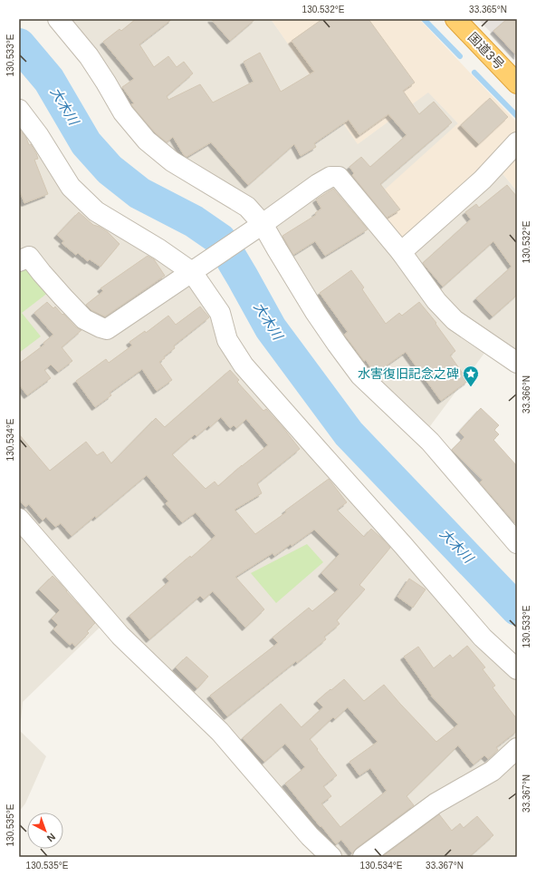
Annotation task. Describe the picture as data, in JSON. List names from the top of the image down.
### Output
{
  "streets": {
    "highway": ["国道3号"]
  },
  "water": ["大木川"],
  "places": {
    "place": ["水害復旧記念之碑"]
  },
  "north": "bottom right",
  "coordinates": [
    "130.532°E",
    "33.365°N",
    "130.533°E",
    "33.366°N",
    "130.534°E",
    "33.367°N",
    "130.535°E"
  ]
}
